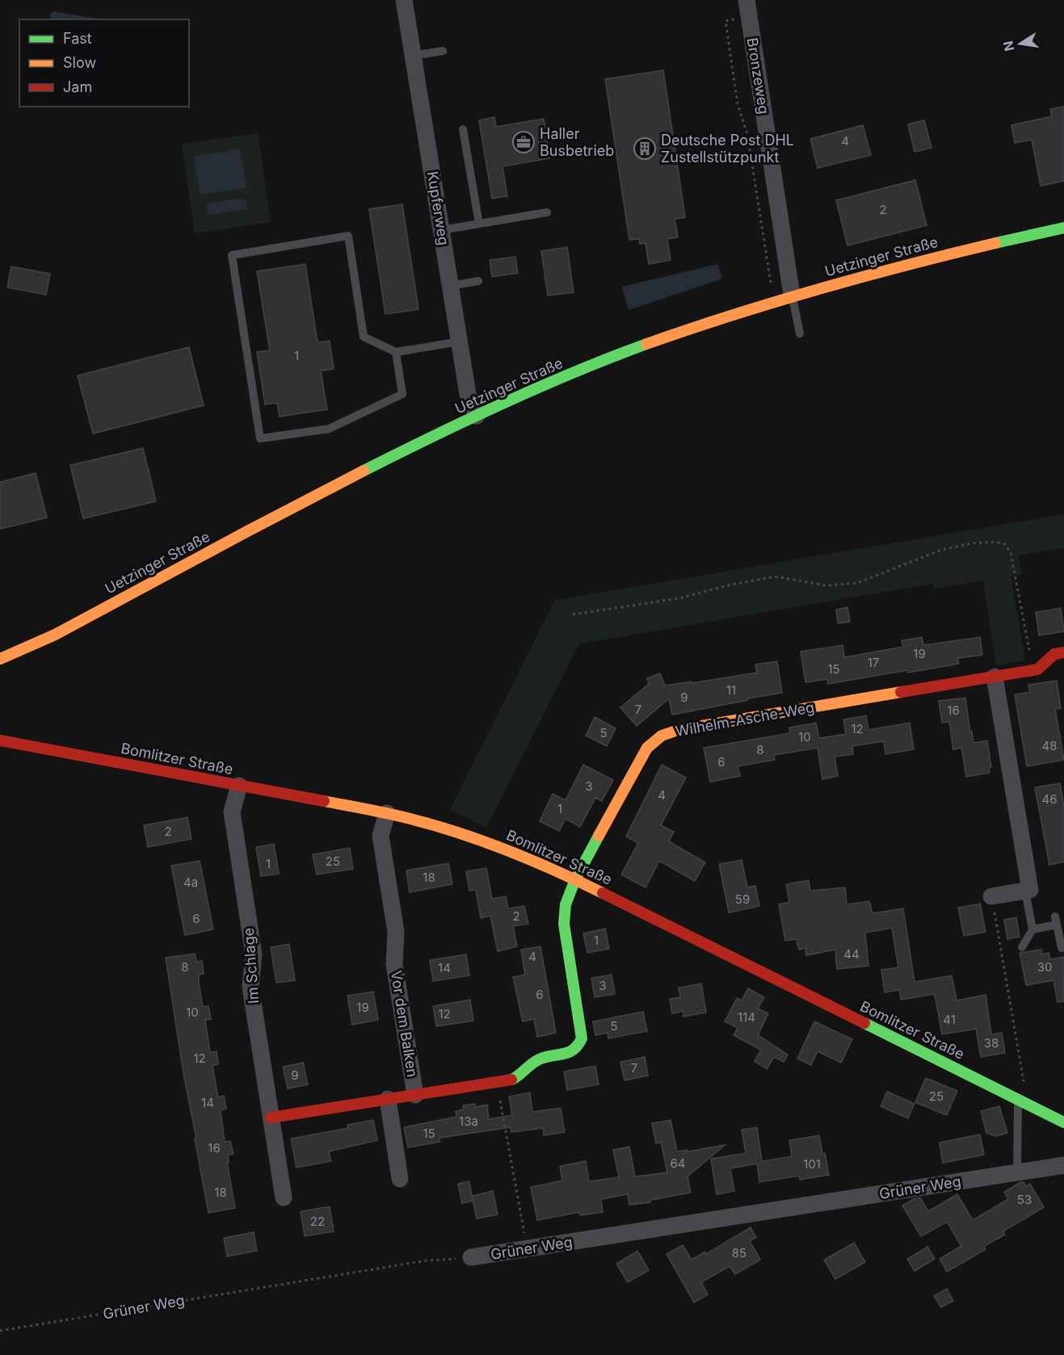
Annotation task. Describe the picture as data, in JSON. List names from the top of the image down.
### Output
{
  "streets": {
    "street": [
      "Bronzeweg",
      "Kupferweg",
      "Uetzinger Straße",
      "Wilhelm-Asche-Weg",
      "Bomlitzer Straße",
      "Im Schlage",
      "Vor dem Balken",
      "Grüner Weg"
    ]
  },
  "crossings": [
    ["Bronzeweg", "Uetzinger Straße"],
    ["Kupferweg", "Uetzinger Straße"],
    ["Wilhelm-Asche-Weg", "Bomlitzer Straße"],
    ["Wilhelm-Asche-Weg", "Vor dem Balken"],
    ["Bomlitzer Straße", "Im Schlage"],
    ["Bomlitzer Straße", "Vor dem Balken"]
  ],
  "places": {
    "office": ["Haller Busbetrieb"],
    "building": ["Deutsche Post DHL Zustellstützpunkt"]
  },
  "house_numbers": [
    "4",
    "2",
    "1",
    "19",
    "17",
    "15",
    "11",
    "9",
    "7",
    "16",
    "12",
    "5",
    "10",
    "48",
    "8",
    "6",
    "3",
    "4",
    "46",
    "1",
    "2",
    "25",
    "1",
    "18",
    "4a",
    "59",
    "2",
    "6",
    "1",
    "44",
    "4",
    "8",
    "30",
    "14",
    "3",
    "6",
    "19",
    "10",
    "12",
    "114",
    "41",
    "5",
    "38",
    "12",
    "7",
    "9",
    "25",
    "14",
    "13a",
    "15",
    "16",
    "64",
    "101",
    "18",
    "53",
    "22",
    "85"
  ],
  "legend": ["Fast", "Slow", "Jam"],
  "north": "left"
}
